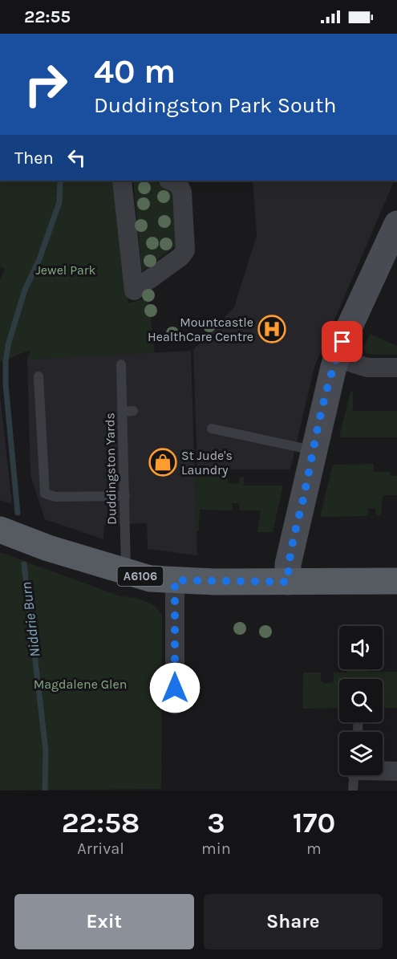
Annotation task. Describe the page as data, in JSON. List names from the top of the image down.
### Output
{
  "streets": {
    "main road": ["A6106"],
    "lane": ["Duddingston Yards"]
  },
  "crossings": [
    ["Duddingston Yards", "A6106"]
  ],
  "water": ["Niddrie Burn"],
  "parks": ["Jewel Park", "Magdalene Glen"],
  "places": {
    "hospital": ["Mountcastle HealthCare Centre"],
    "shop": ["St Jude's Laundry"]
  },
  "page": {
    "status": "22:55",
    "turn": ["40 m", "Duddingston Park South"],
    "then": "Then",
    "eta": [
      "22:58",
      "Arrival",
      "3",
      "min",
      "170",
      "m"
    ],
    "buttons": ["Exit", "Share"]
  }
}
